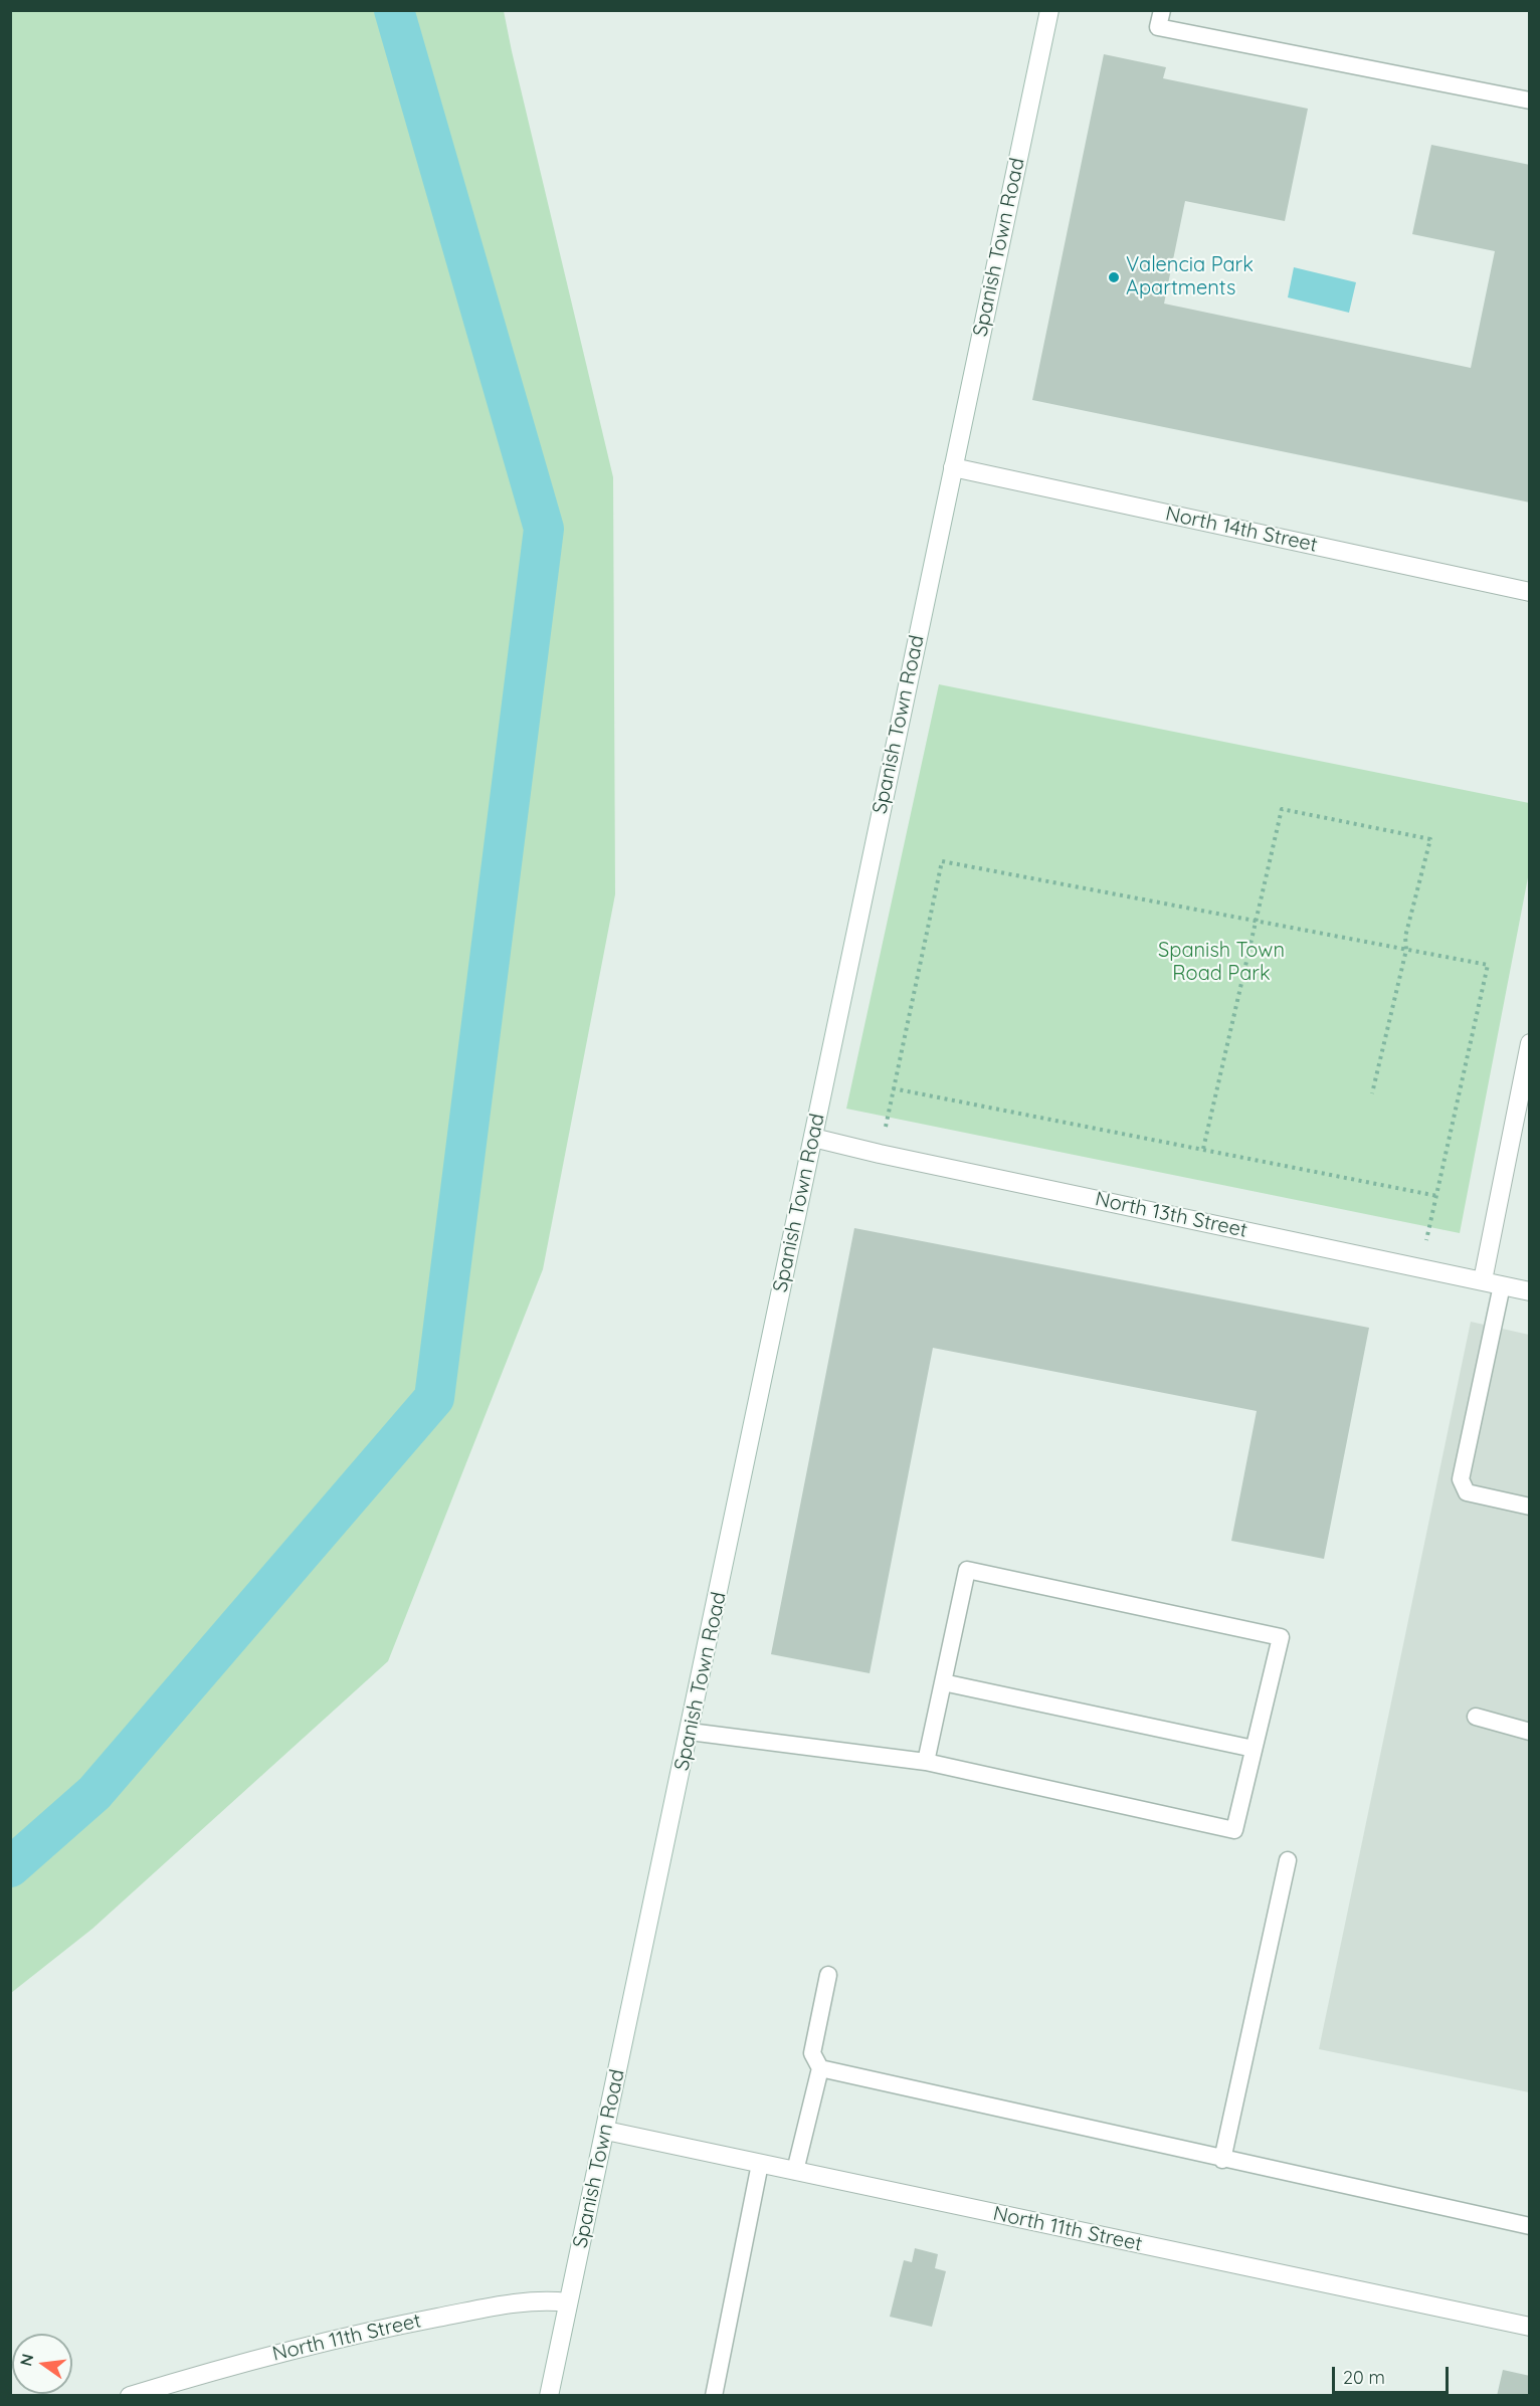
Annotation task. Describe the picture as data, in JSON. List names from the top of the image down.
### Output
{
  "streets": {
    "street": [
      "Spanish Town Road",
      "North 14th Street",
      "North 13th Street",
      "North 11th Street"
    ]
  },
  "crossings": [
    ["Spanish Town Road", "North 14th Street"],
    ["Spanish Town Road", "North 13th Street"],
    ["Spanish Town Road", "North 11th Street"]
  ],
  "parks": ["Spanish Town Road Park"],
  "places": ["Valencia Park Apartments"],
  "scale_bar": "20 m",
  "north": "left"
}
